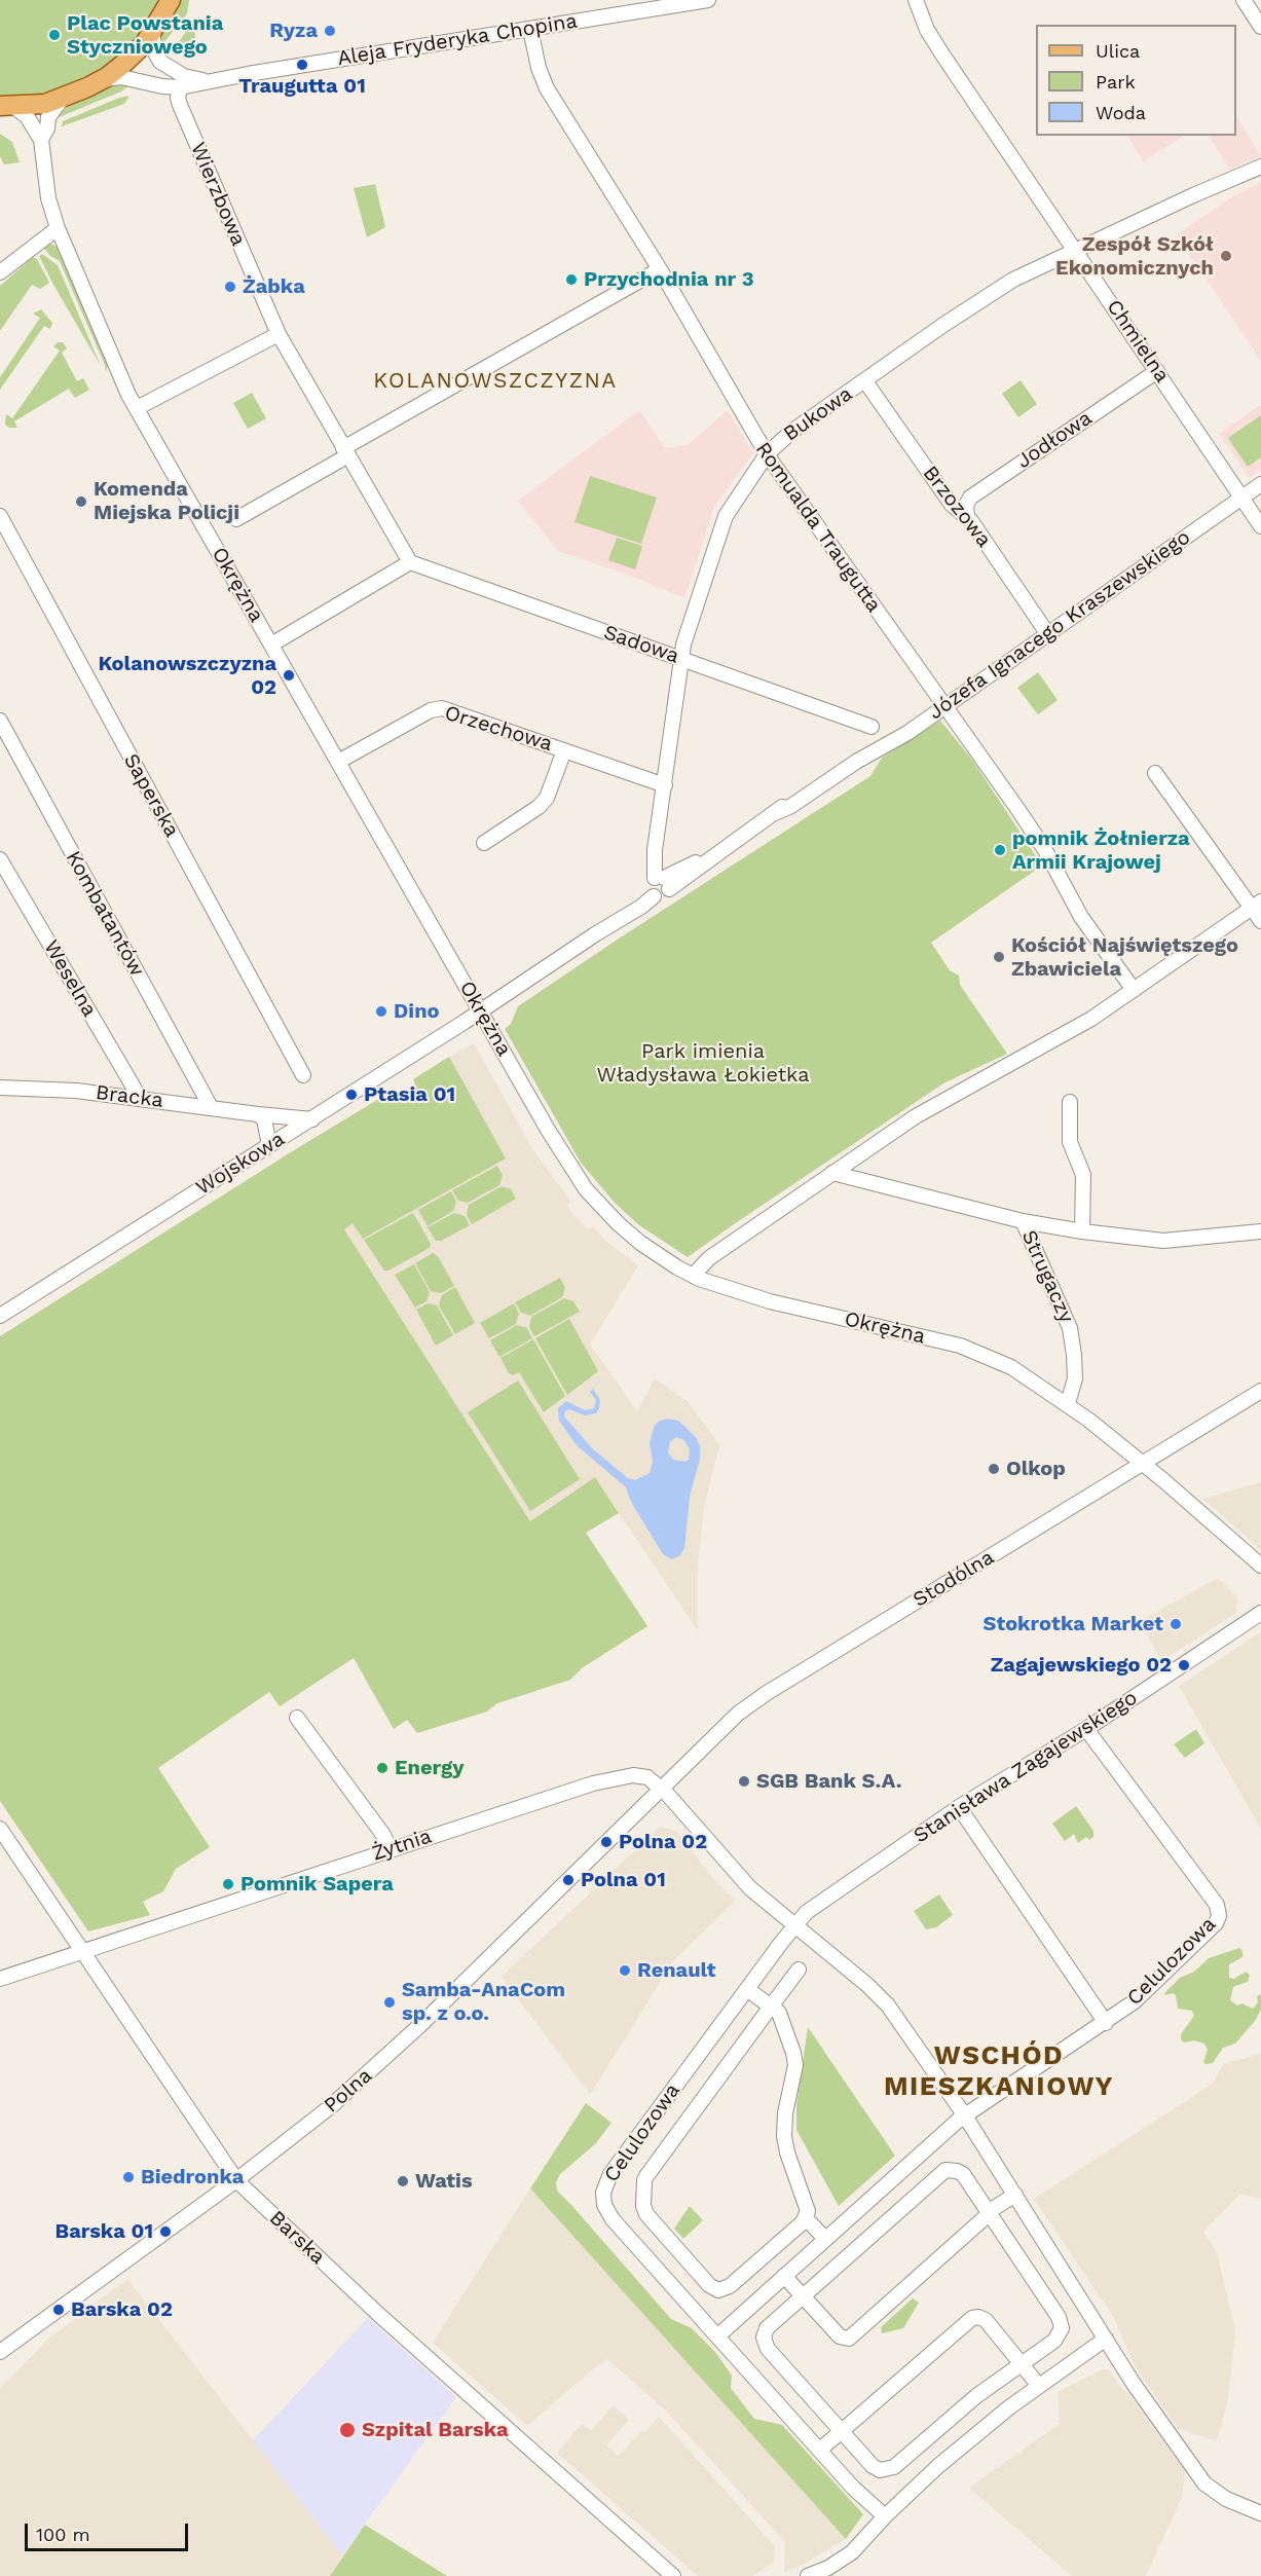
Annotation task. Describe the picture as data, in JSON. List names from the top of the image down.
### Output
{
  "streets": {
    "street": [
      "Aleja Fryderyka Chopina",
      "Wierzbowa",
      "Chmielna",
      "Bukowa",
      "Jodłowa",
      "Brzozowa",
      "Romualda Traugutta",
      "Okrężna",
      "Józefa Ignacego Kraszewskiego",
      "Sadowa",
      "Orzechowa",
      "Saperska",
      "Kombatantów",
      "Weselna",
      "Bracka",
      "Wojskowa",
      "Strugaczy",
      "Stodólna",
      "Stanisława Zagajewskiego",
      "Żytnia",
      "Celulozowa",
      "Polna",
      "Barska"
    ]
  },
  "crossings": [
    ["Aleja Fryderyka Chopina", "Wierzbowa"],
    ["Aleja Fryderyka Chopina", "Romualda Traugutta"],
    ["Wierzbowa", "Sadowa"],
    ["Chmielna", "Bukowa"],
    ["Chmielna", "Jodłowa"],
    ["Chmielna", "Józefa Ignacego Kraszewskiego"],
    ["Bukowa", "Brzozowa"],
    ["Bukowa", "Romualda Traugutta"],
    ["Bukowa", "Józefa Ignacego Kraszewskiego"],
    ["Bukowa", "Sadowa"],
    ["Bukowa", "Orzechowa"],
    ["Jodłowa", "Brzozowa"],
    ["Brzozowa", "Józefa Ignacego Kraszewskiego"],
    ["Romualda Traugutta", "Józefa Ignacego Kraszewskiego"],
    ["Okrężna", "Józefa Ignacego Kraszewskiego"],
    ["Okrężna", "Orzechowa"],
    ["Okrężna", "Wojskowa"],
    ["Okrężna", "Strugaczy"],
    ["Okrężna", "Stodólna"],
    ["Józefa Ignacego Kraszewskiego", "Wojskowa"],
    ["Kombatantów", "Bracka"],
    ["Weselna", "Bracka"],
    ["Bracka", "Wojskowa"],
    ["Stodólna", "Żytnia"],
    ["Stodólna", "Polna"],
    ["Stanisława Zagajewskiego", "Celulozowa"],
    ["Żytnia", "Polna"],
    ["Żytnia", "Barska"],
    ["Polna", "Barska"]
  ],
  "districts": ["KOLANOWSZCZYZNA", "WSCHÓD MIESZKANIOWY"],
  "parks": ["Park imienia Władysława Łokietka"],
  "places": [
    "Ryza",
    "Plac Powstania Styczniowego",
    "Traugutta 01",
    "Zespół Szkół Ekonomicznych",
    "Przychodnia nr 3",
    "Żabka",
    "Komenda Miejska Policji",
    "Kolanowszczyzna 02",
    "pomnik Żołnierza Armii Krajowej",
    "Kościół Najświętszego Zbawiciela",
    "Dino",
    "Ptasia 01",
    "Olkop",
    "Stokrotka Market",
    "Zagajewskiego 02",
    "Energy",
    "SGB Bank S.A.",
    "Polna 02",
    "Polna 01",
    "Pomnik Sapera",
    "Renault",
    "Samba-AnaCom sp. z o.o.",
    "Biedronka",
    "Watis",
    "Barska 01",
    "Barska 02",
    "Szpital Barska"
  ],
  "legend": ["Ulica", "Park", "Woda"],
  "scale_bar": "100 m"
}
